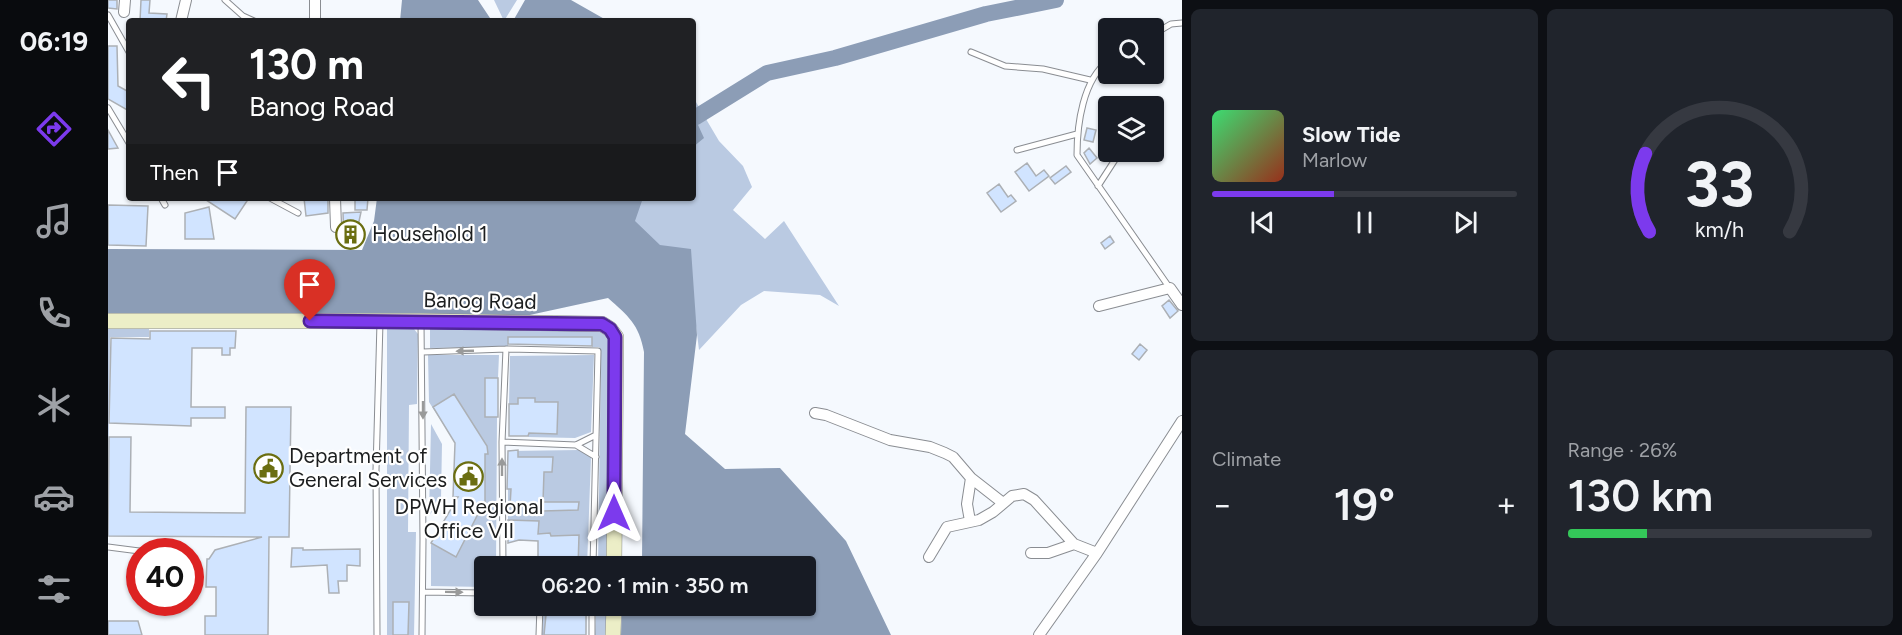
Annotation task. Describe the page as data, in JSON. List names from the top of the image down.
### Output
{
  "streets": {
    "street": ["Banog Road"]
  },
  "places": {
    "building": ["Household 1"],
    "public building": ["Department of General Services", "DPWH Regional Office VII"]
  },
  "page": {
    "tabs": "06:19",
    "turn": ["130 m", "Banog Road"],
    "song": ["Slow Tide", "Marlow"],
    "then": "Then",
    "tile": [
      "Climate",
      ["Range · 26%", "130 km"]
    ],
    "heat": ["−", "19°", "+"],
    "limit": "40",
    "trip": "06:20 · 1 min · 350 m",
    "gauge": ["33", "km/h"]
  }
}
